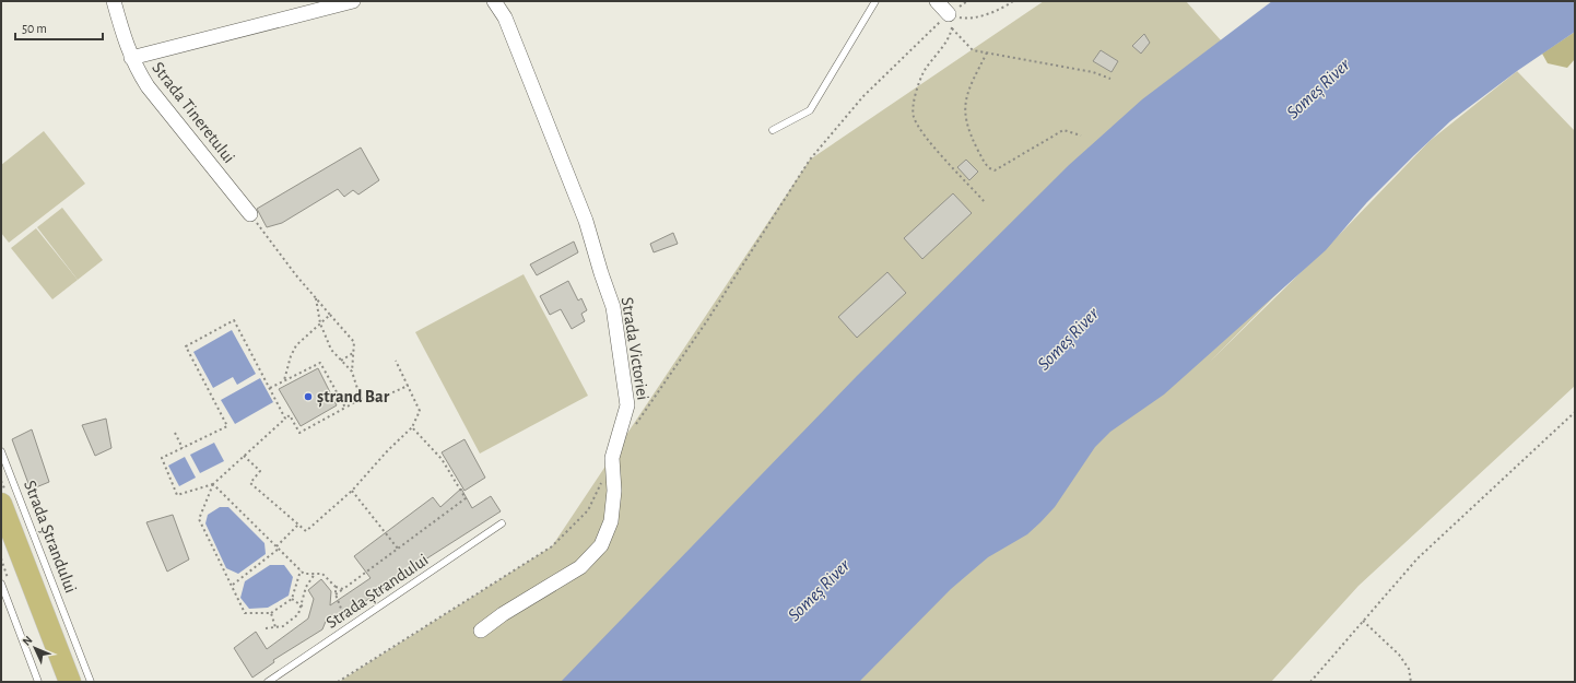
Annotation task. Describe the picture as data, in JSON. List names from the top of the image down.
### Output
{
  "streets": {
    "street": ["Strada Tineretului", "Strada Victoriei"],
    "lane": ["Strada Ștrandului"]
  },
  "water": ["Someș River"],
  "places": ["ștrand Bar"],
  "scale_bar": "50 m",
  "north": "top left"
}
